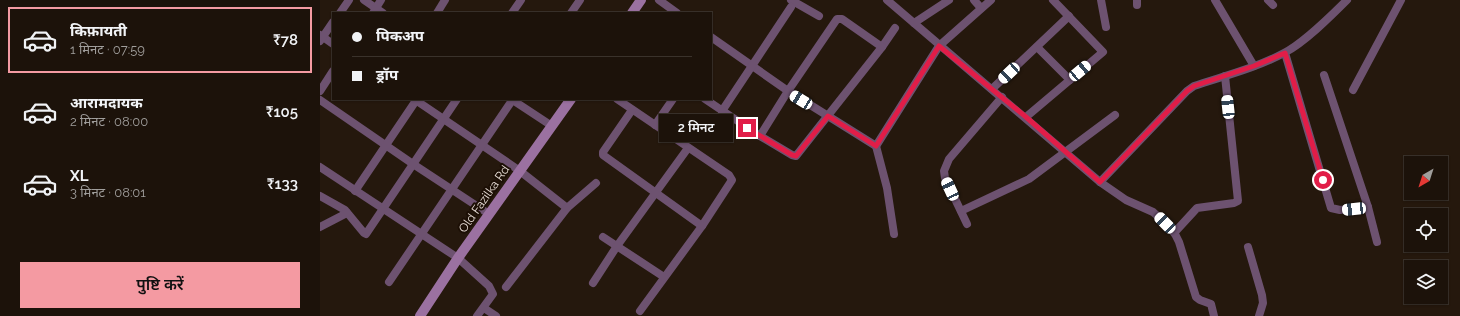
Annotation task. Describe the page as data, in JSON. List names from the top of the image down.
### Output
{
  "streets": {
    "main road": ["Old Fazilka Rd"]
  },
  "north": "bottom left",
  "page": {
    "list": [
      {
        "name": "किफ़ायती",
        "note": "1 मिनट · 07:59",
        "value": "₹78"
      },
      {
        "name": "आरामदायक",
        "note": "2 मिनट · 08:00",
        "value": "₹105"
      },
      {
        "name": "XL",
        "note": "3 मिनट · 08:01",
        "value": "₹133"
      }
    ],
    "banner": ["पिकअप", "ड्रॉप"],
    "bubble": "2 मिनट",
    "buttons": "पुष्टि करें"
  }
}
